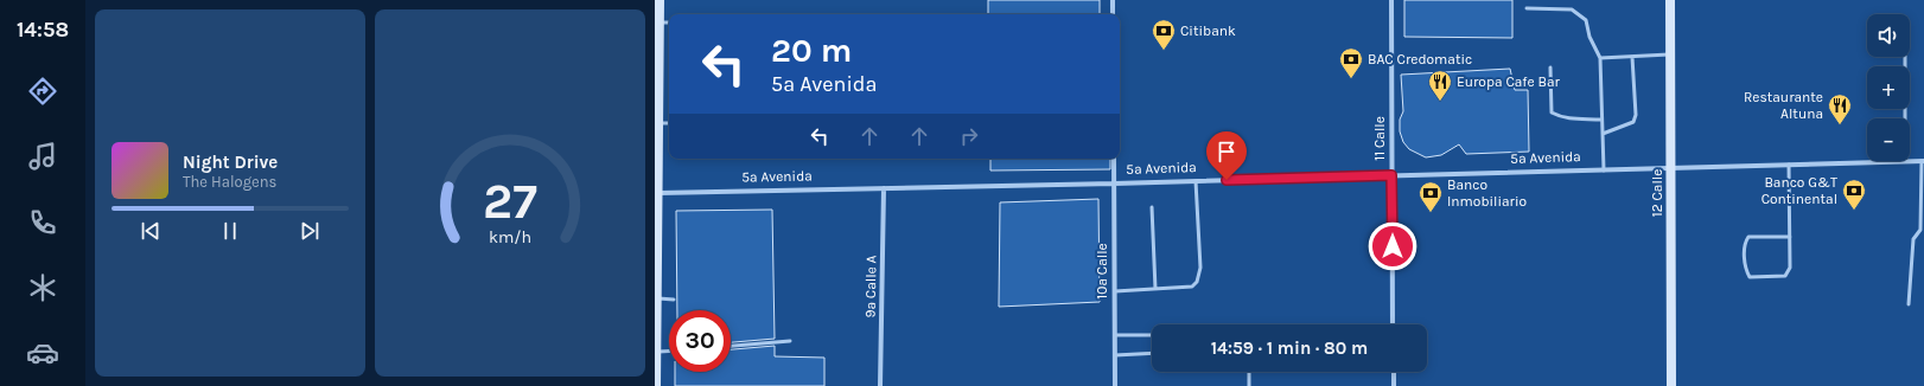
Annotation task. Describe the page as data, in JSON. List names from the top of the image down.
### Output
{
  "streets": {
    "main road": ["12 Calle"],
    "street": [
      "11 Calle",
      "5a Avenida",
      "10a Calle",
      "9a Calle A"
    ]
  },
  "crossings": [
    ["11 Calle", "5a Avenida"],
    ["5a Avenida", "12 Calle"],
    ["5a Avenida", "10a Calle"],
    ["5a Avenida", "9a Calle A"]
  ],
  "places": {
    "bank": [
      "Citibank",
      "BAC Credomatic",
      "Banco G&T Continental",
      "Banco Inmobiliario"
    ],
    "restaurant": ["Europa Cafe Bar", "Restaurante Altuna"]
  },
  "page": {
    "tabs": "14:58",
    "map_buttons": ["+", "−"],
    "turn": ["20 m", "5a Avenida"],
    "song": ["Night Drive", "The Halogens"],
    "limit": "30",
    "trip": "14:59 · 1 min · 80 m",
    "gauge": ["27", "km/h"]
  }
}
